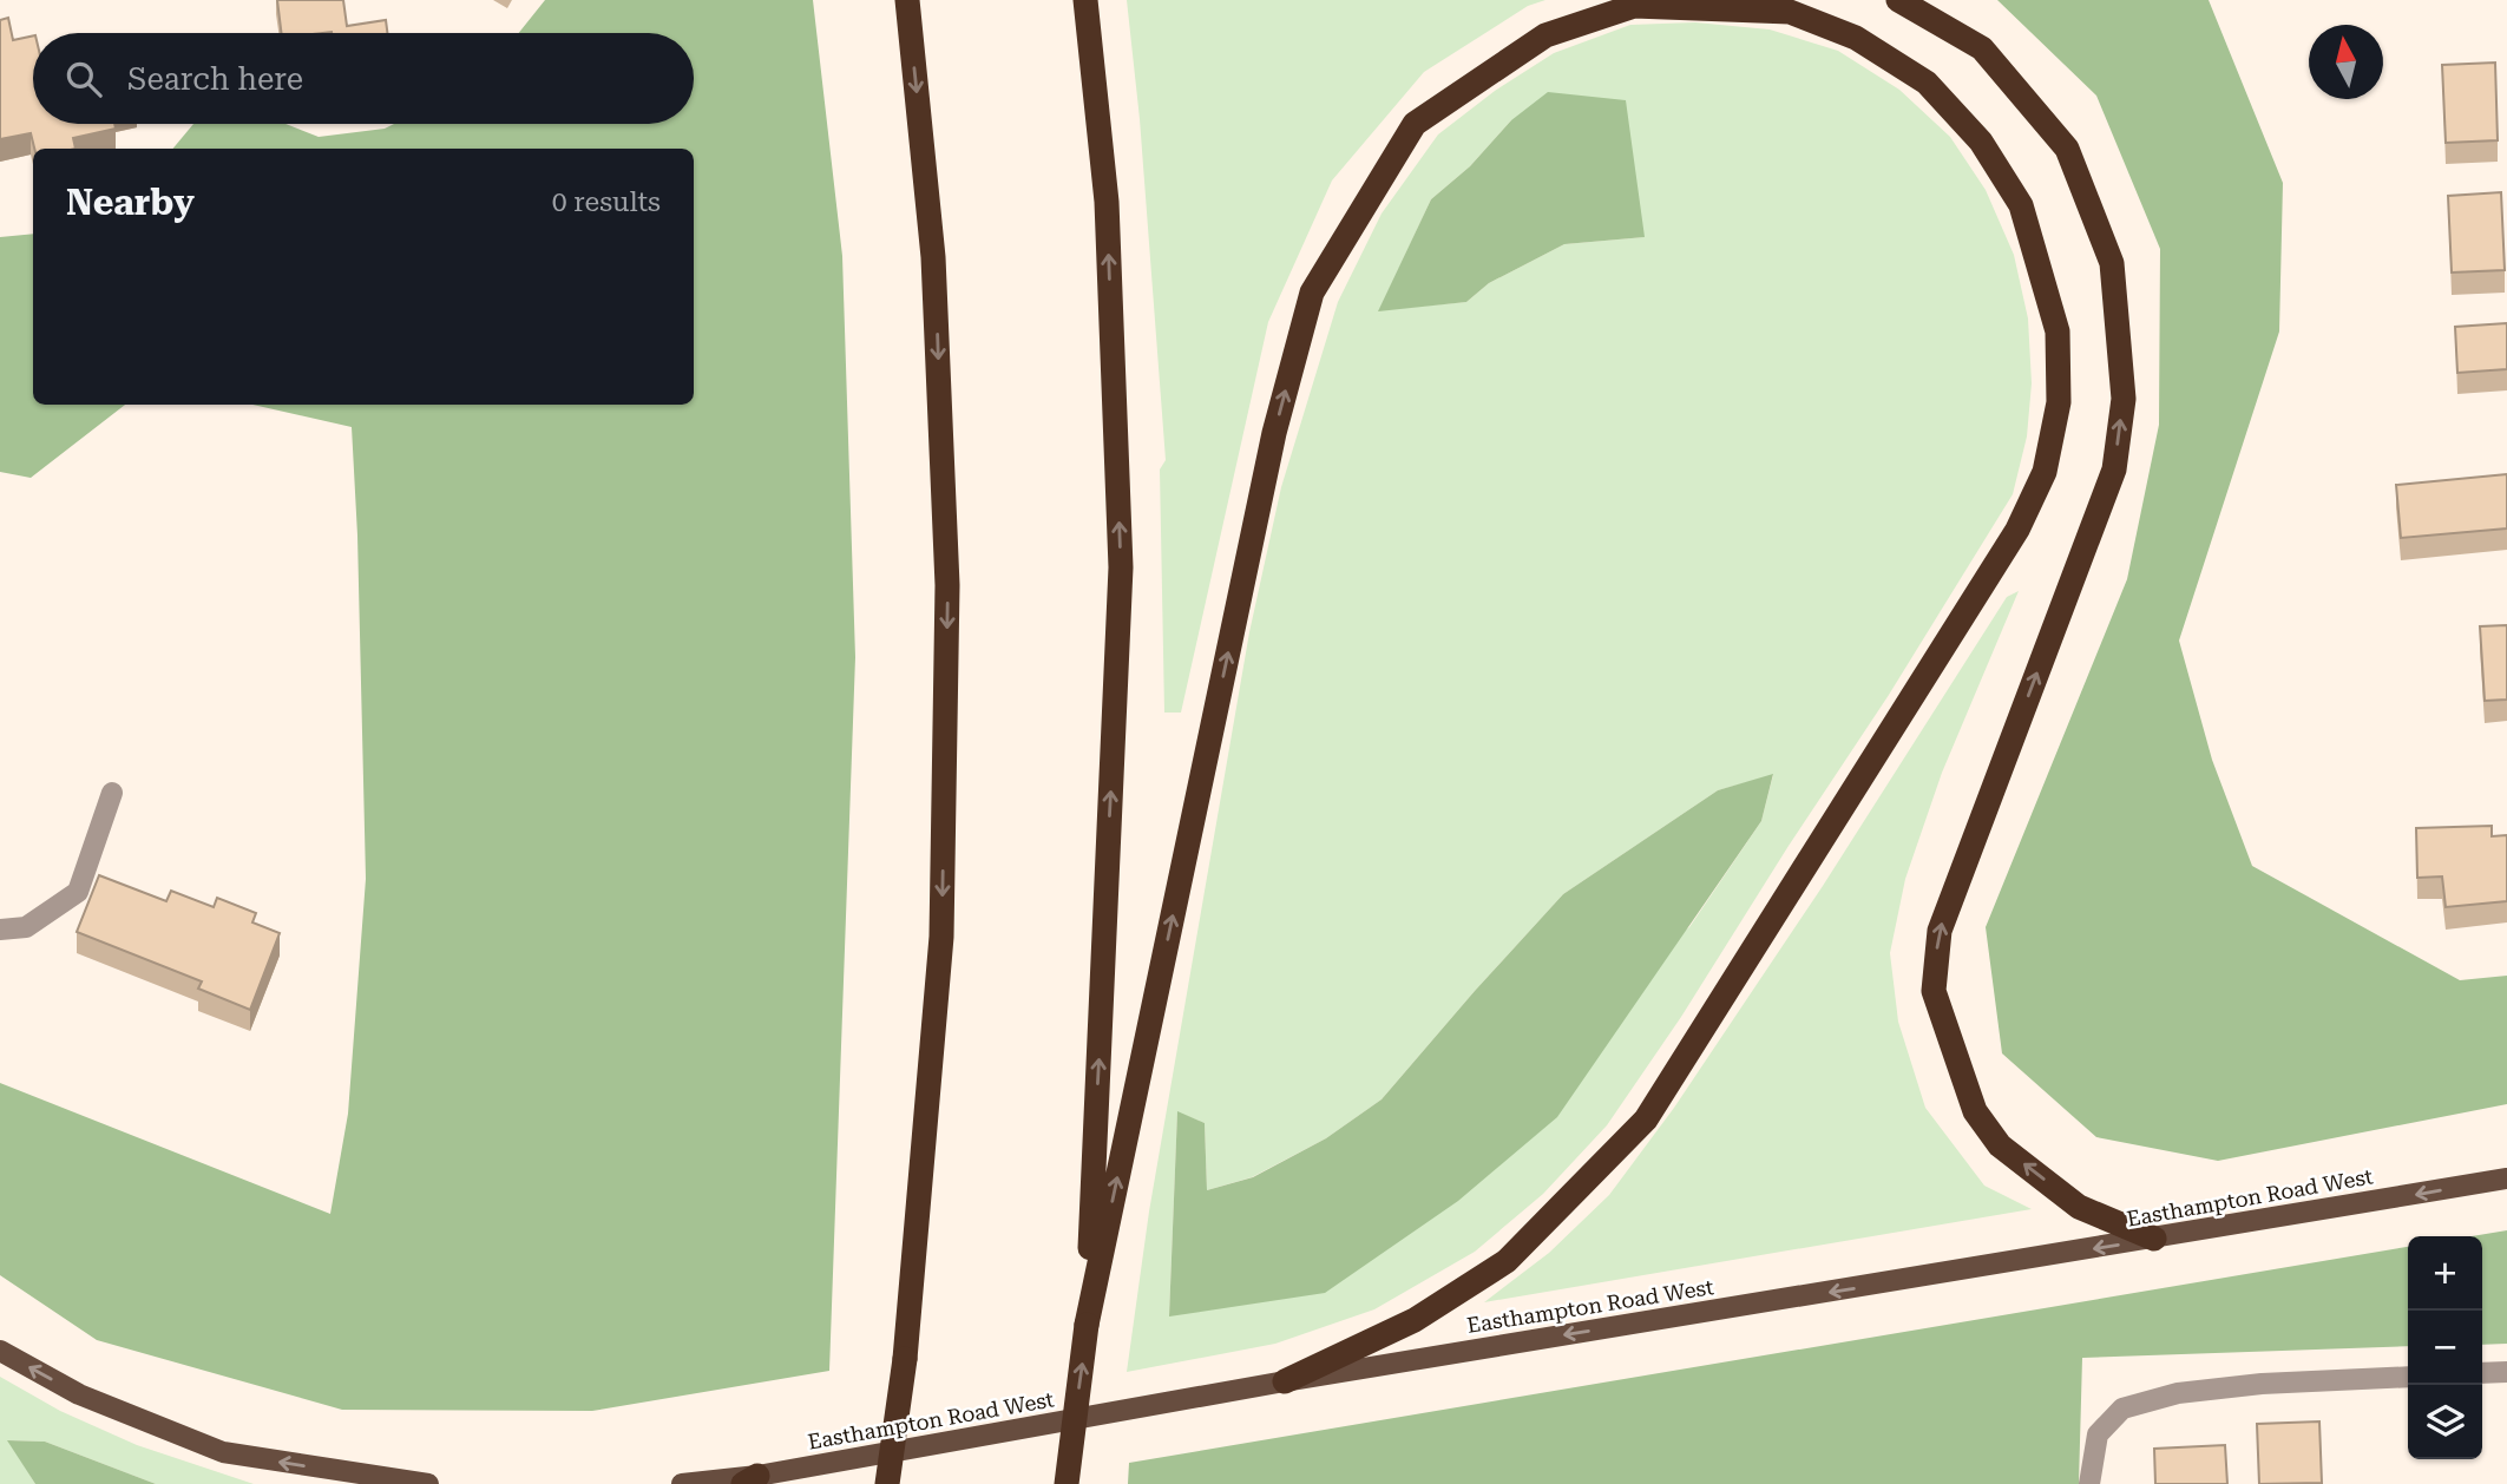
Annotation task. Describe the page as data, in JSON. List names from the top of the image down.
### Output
{
  "streets": {
    "main road": ["Easthampton Road West"]
  },
  "one_way": ["Easthampton Road West"],
  "north": "top",
  "page": {
    "search": "Search here",
    "heading": ["Nearby", "0 results"],
    "map_buttons": ["+", "−"]
  }
}
